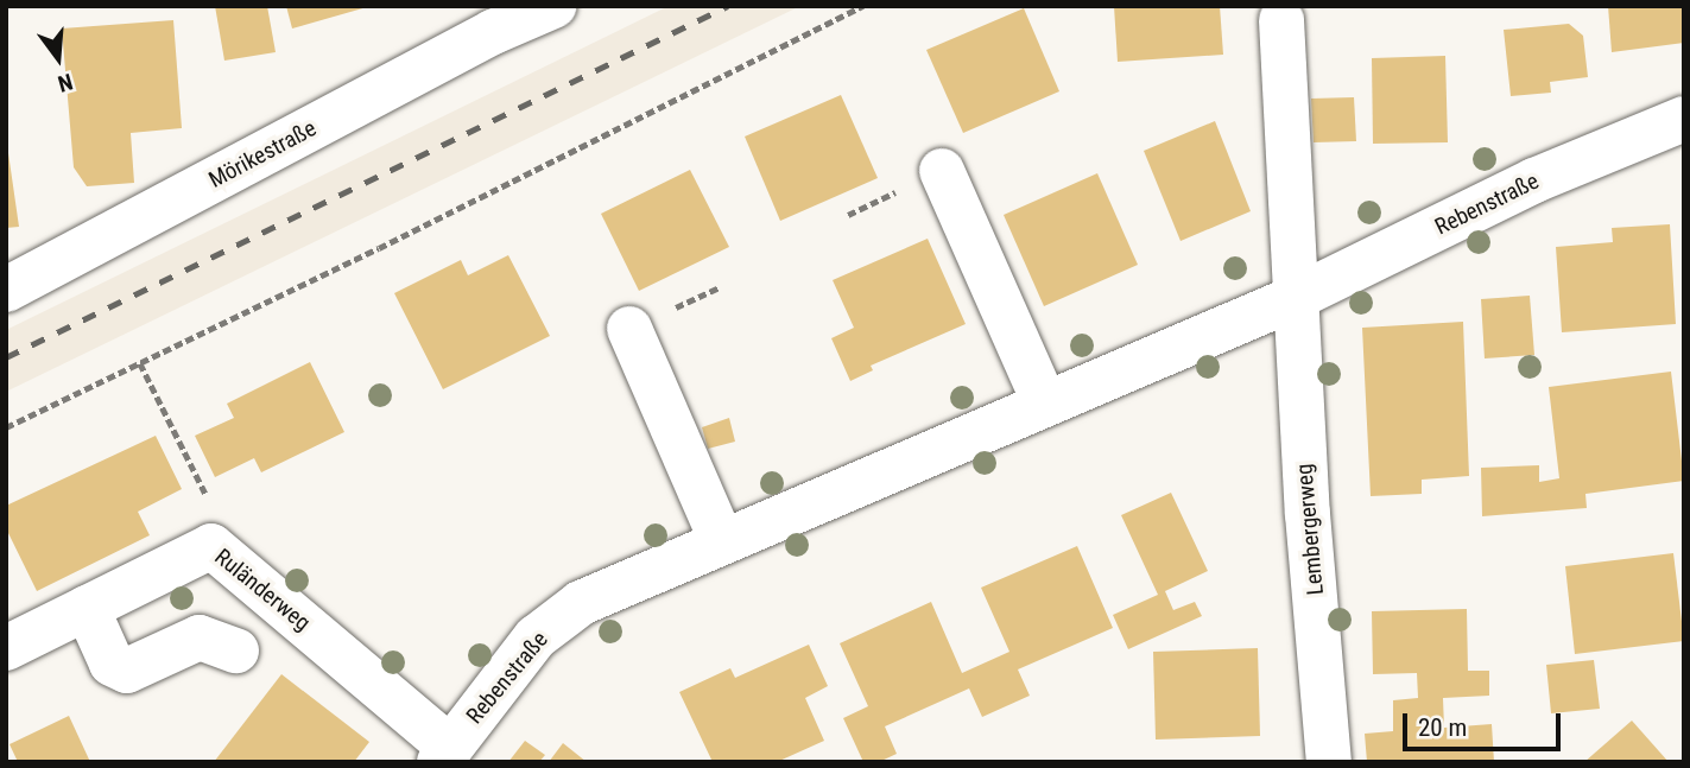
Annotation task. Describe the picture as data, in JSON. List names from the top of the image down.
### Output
{
  "streets": {
    "street": [
      "Mörikestraße",
      "Rebenstraße",
      "Lembergerweg",
      "Ruländerweg"
    ]
  },
  "crossings": [
    ["Rebenstraße", "Lembergerweg"],
    ["Rebenstraße", "Ruländerweg"]
  ],
  "scale_bar": "20 m",
  "north": "bottom"
}
